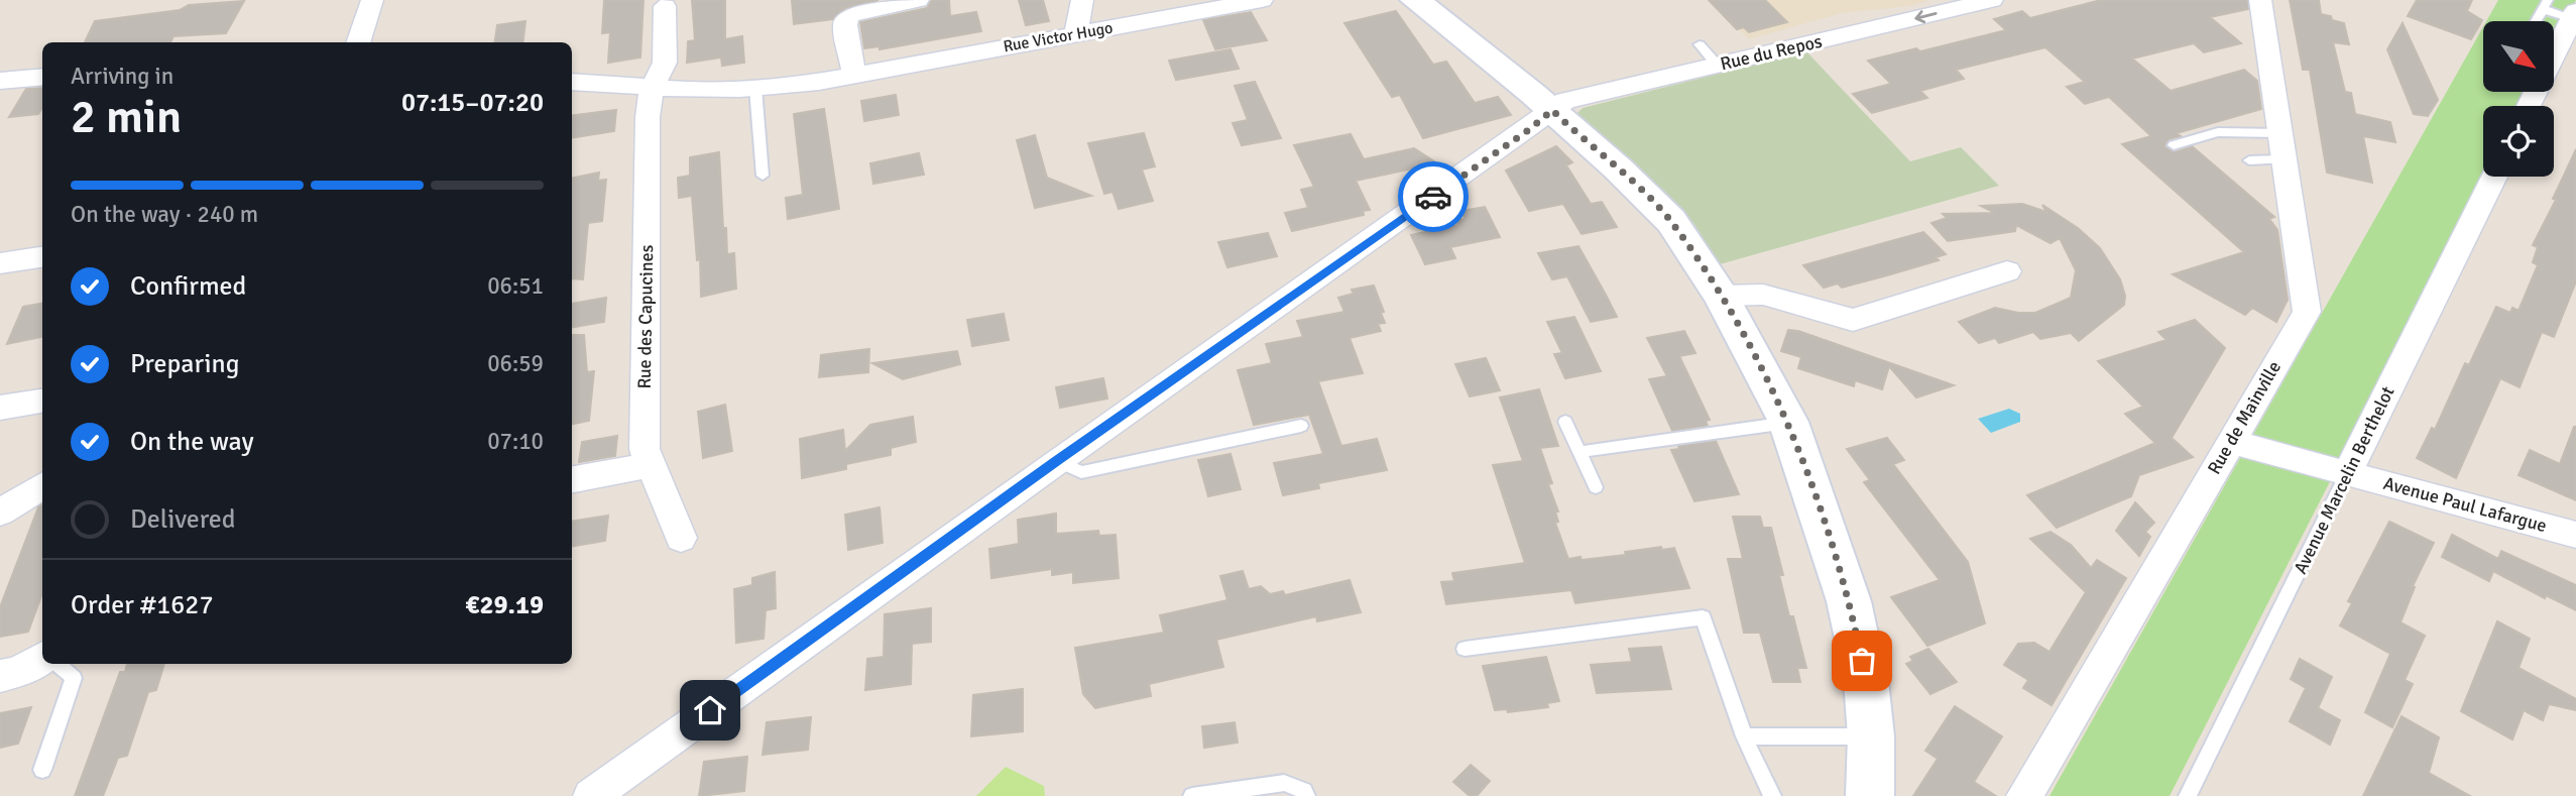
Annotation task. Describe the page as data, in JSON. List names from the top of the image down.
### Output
{
  "streets": {
    "street": [
      "Rue Victor Hugo",
      "Rue du Repos",
      "Rue des Capucines",
      "Rue de Mainville",
      "Avenue Marcelin Berthelot",
      "Avenue Paul Lafargue"
    ]
  },
  "crossings": [
    ["Rue Victor Hugo", "Rue des Capucines"],
    ["Rue de Mainville", "Avenue Paul Lafargue"],
    ["Avenue Marcelin Berthelot", "Avenue Paul Lafargue"]
  ],
  "north": "bottom right",
  "page": {
    "heading": ["2 min", "Arriving in", "07:15–07:20"],
    "panel": ["Order #1627", "€29.19"],
    "bar": "On the way · 240 m",
    "list": [
      ["Confirmed", "06:51"],
      ["Preparing", "06:59"],
      ["On the way", "07:10"],
      "Delivered"
    ]
  }
}
